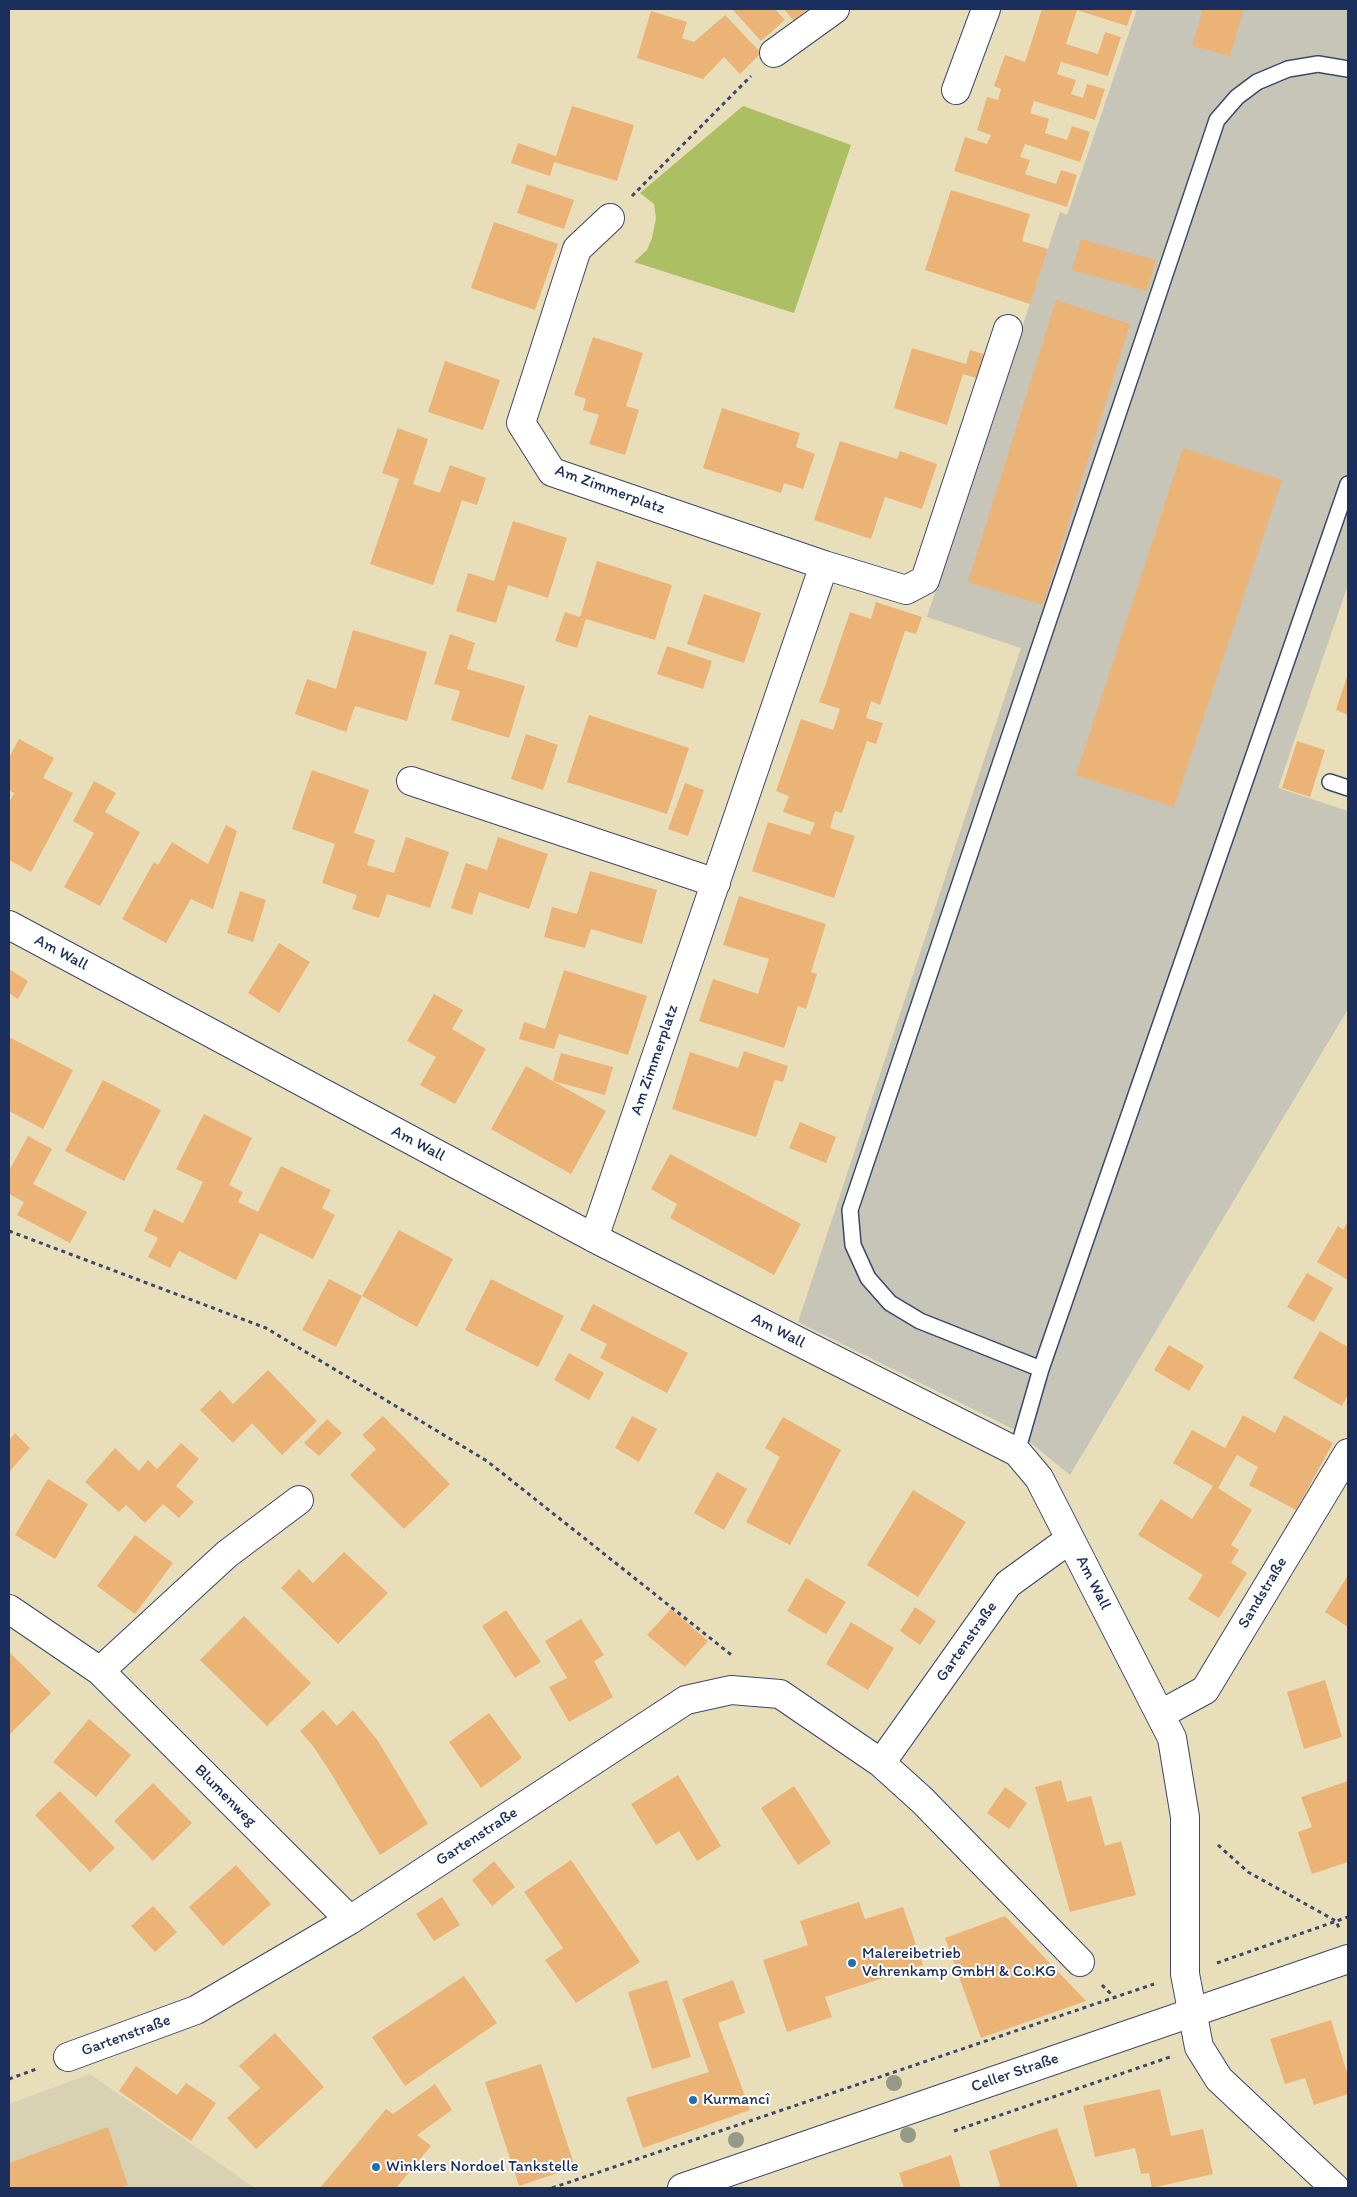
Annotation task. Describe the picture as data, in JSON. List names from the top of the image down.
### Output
{
  "streets": {
    "street": [
      "Am Zimmerplatz",
      "Am Wall",
      "Sandstraße",
      "Gartenstraße",
      "Blumenweg",
      "Celler Straße"
    ]
  },
  "crossings": [
    ["Am Zimmerplatz", "Am Wall"],
    ["Am Wall", "Sandstraße"],
    ["Am Wall", "Gartenstraße"],
    ["Am Wall", "Celler Straße"],
    ["Gartenstraße", "Blumenweg"]
  ],
  "places": ["Malereibetrieb Vehrenkamp GmbH & Co.KG", "Kurmancî", "Winklers Nordoel Tankstelle"]
}
